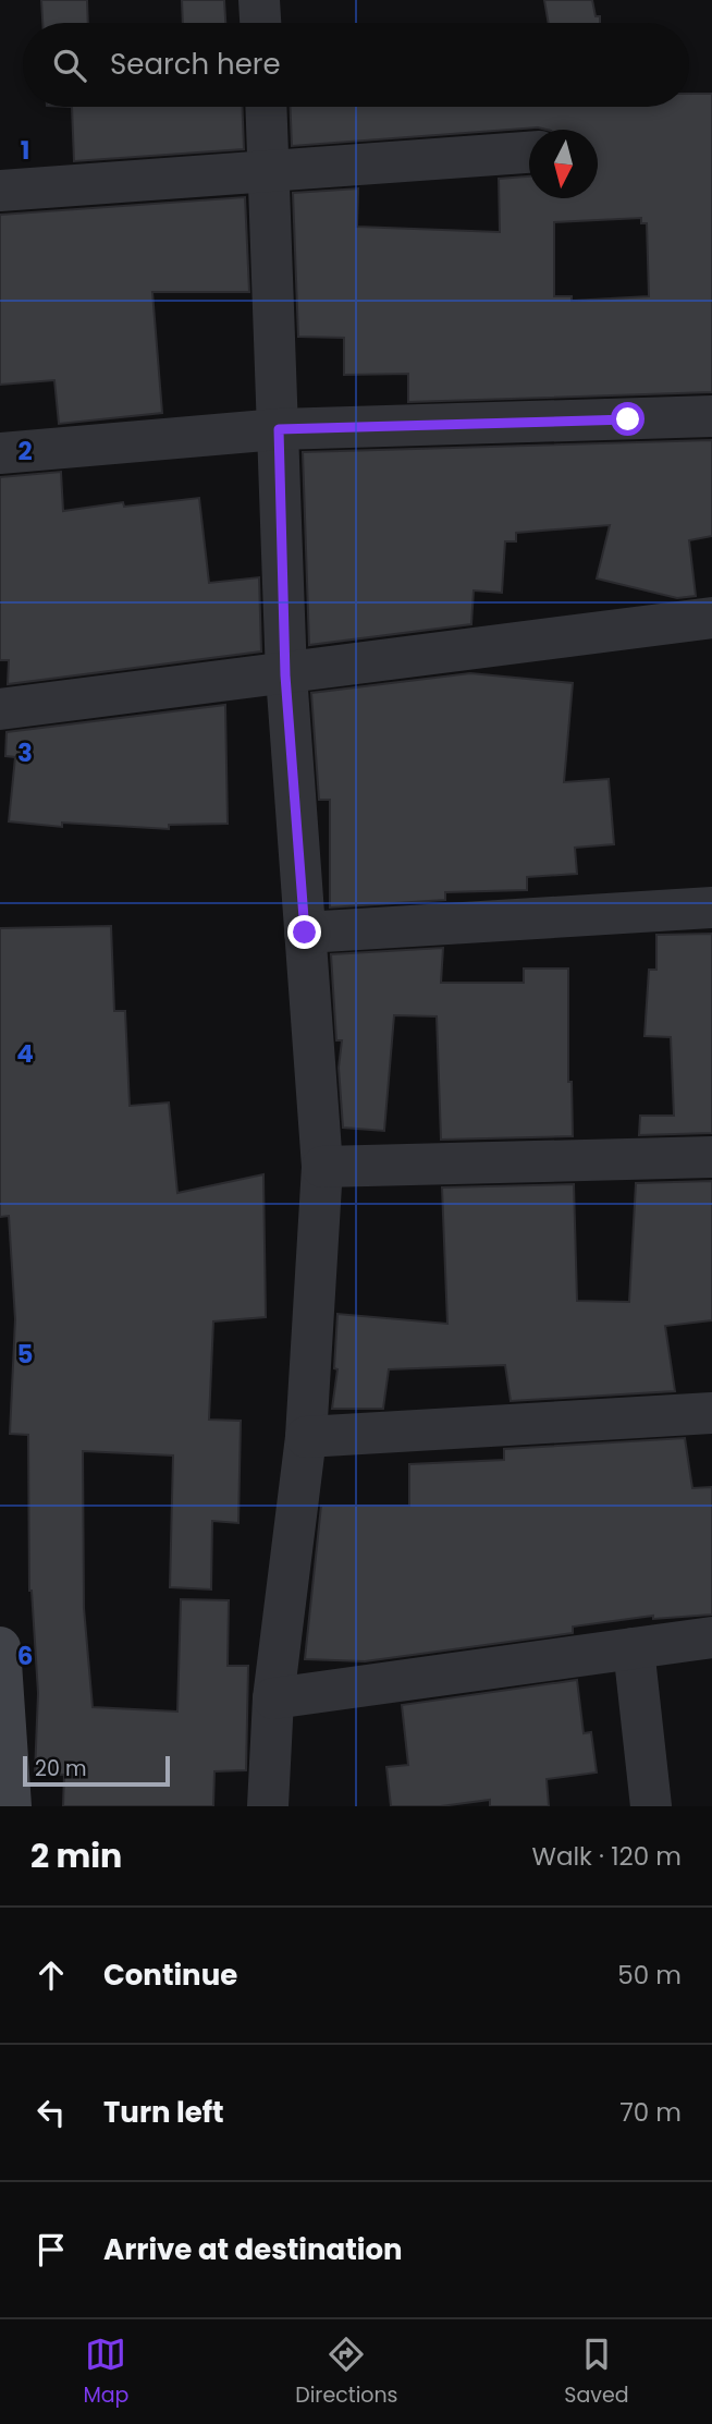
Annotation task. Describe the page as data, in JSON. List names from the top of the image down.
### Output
{
  "scale_bar": "20 m",
  "north": "bottom",
  "page": {
    "search": "Search here",
    "scale": "20 m",
    "heading": ["2 min", "Walk · 120 m"],
    "list": [
      ["Continue", "50 m"],
      ["Turn left", "70 m"],
      "Arrive at destination"
    ],
    "nav": ["Map", "Directions", "Saved"]
  },
  "grid": {
    "rows": [
      "1",
      "2",
      "3",
      "4",
      "5",
      "6"
    ]
  }
}
